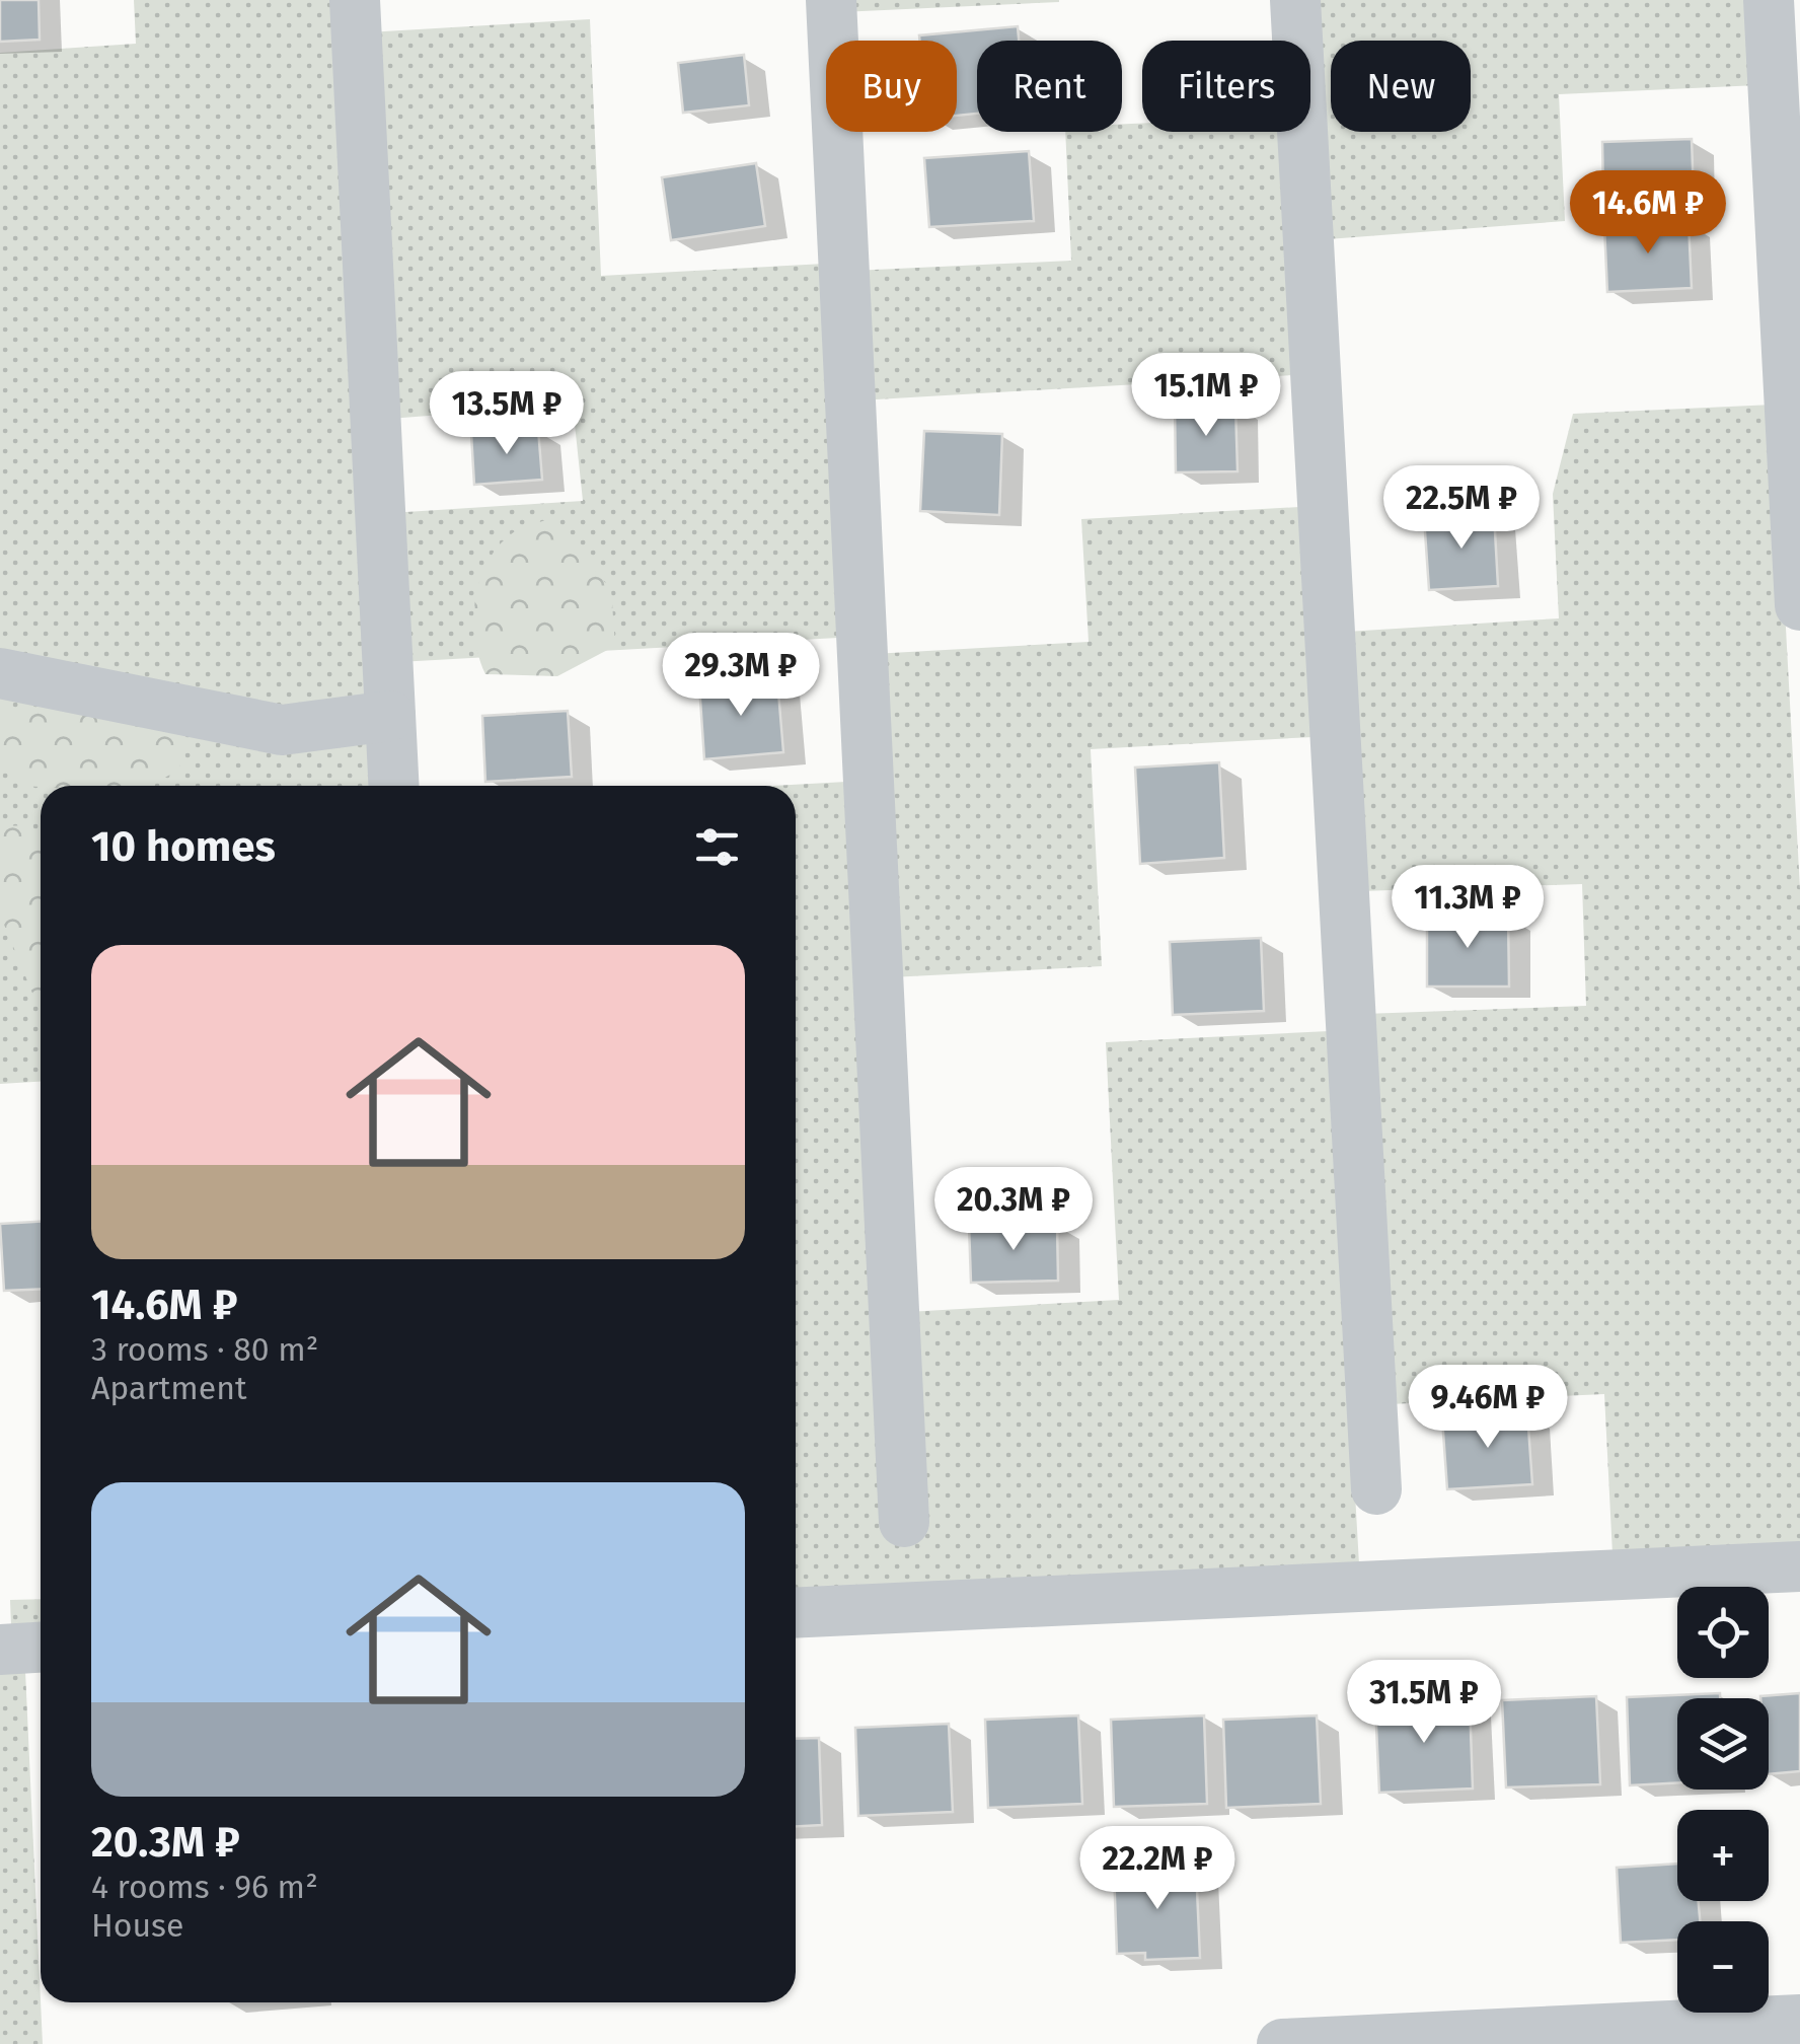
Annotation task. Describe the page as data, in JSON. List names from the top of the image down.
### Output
{
  "page": {
    "chip": [
      "Buy",
      "Rent",
      "Filters",
      "New"
    ],
    "price": [
      "14.6M ₽",
      "15.1M ₽",
      "13.5M ₽",
      "22.5M ₽",
      "29.3M ₽",
      "11.3M ₽",
      "20.3M ₽",
      "9.46M ₽",
      "31.5M ₽",
      "22.2M ₽"
    ],
    "heading": "10 homes",
    "list": [
      {
        "name": "14.6M ₽",
        "note": "3 rooms · 80 m² · Apartment"
      },
      {
        "name": "20.3M ₽",
        "note": "4 rooms · 96 m² · House"
      }
    ],
    "map_buttons": ["+", "−"]
  }
}
